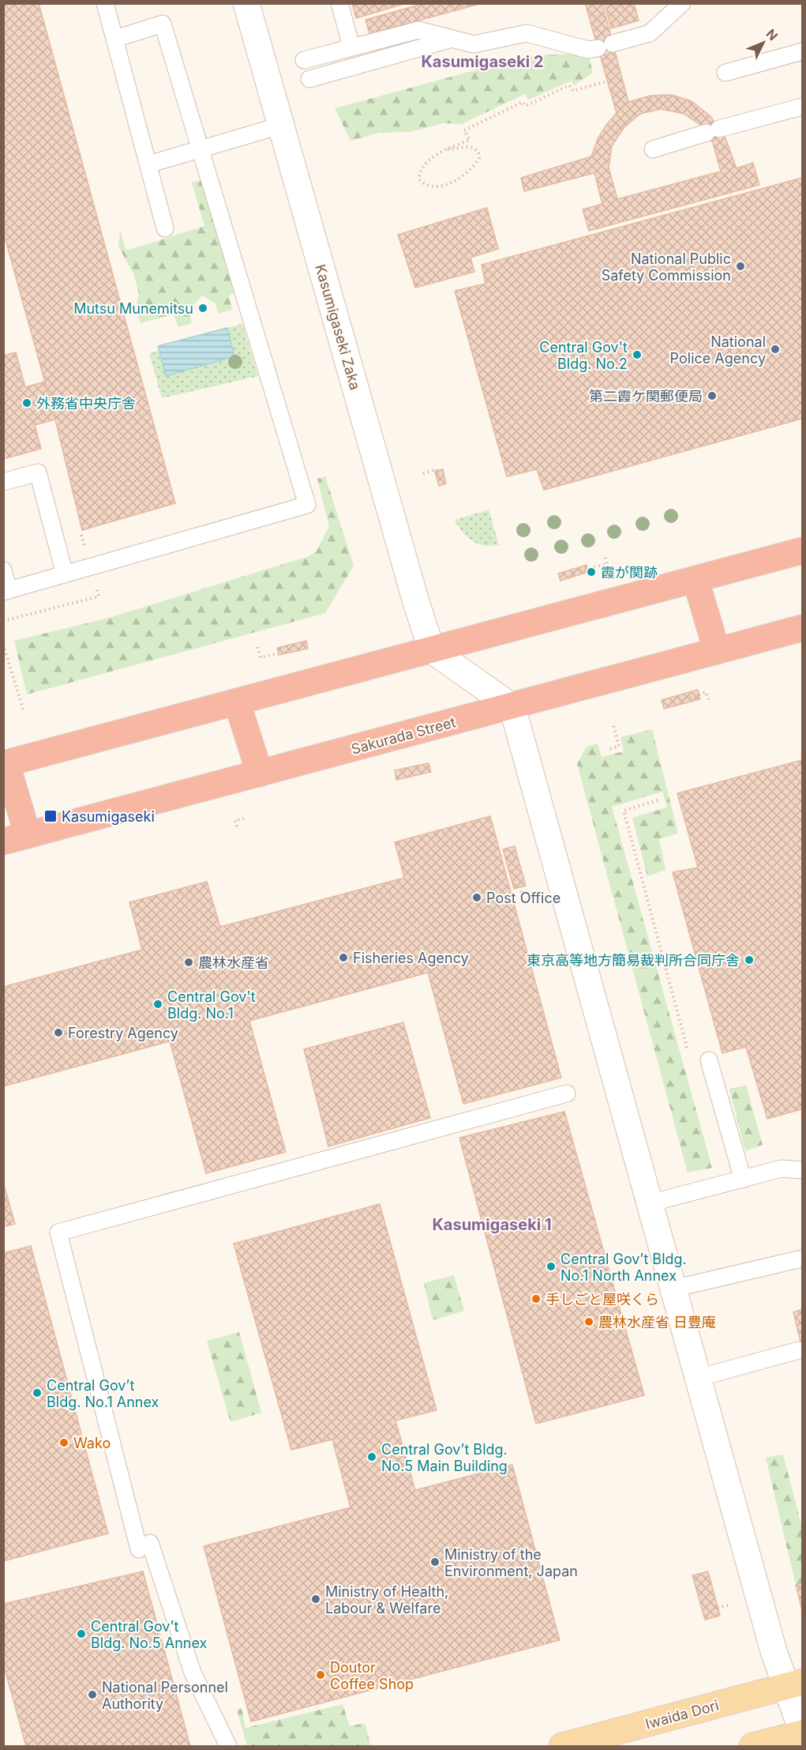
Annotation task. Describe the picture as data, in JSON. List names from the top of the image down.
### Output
{
  "streets": {
    "highway": ["Sakurada Street"],
    "main road": ["Iwaida Dori"],
    "street": ["Kasumigaseki Zaka"]
  },
  "districts": ["Kasumigaseki 2", "Kasumigaseki 1"],
  "places": {
    "other": [
      "National Public Safety Commission",
      "Mutsu Munemitsu",
      "National Police Agency",
      "Central Gov't Bldg. No.2",
      "第二霞ケ関郵便局",
      "外務省中央庁舎",
      "霞が関跡",
      "Post Office",
      "Fisheries Agency",
      "東京高等地方簡易裁判所合同庁舎",
      "農林水産省",
      "Central Gov't Bldg. No.1",
      "Forestry Agency",
      "Central Gov’t Bldg. No.1 North Annex",
      "手しごと屋咲くら",
      "農林水産省 日豊庵",
      "Central Gov’t Bldg. No.1 Annex",
      "Wako",
      "Central Gov’t Bldg. No.5 Main Building",
      "Ministry of the Environment, Japan",
      "Ministry of Health, Labour & Welfare",
      "Central Gov’t Bldg. No.5 Annex",
      "Doutor Coffee Shop",
      "National Personnel Authority"
    ],
    "transit": ["Kasumigaseki"]
  },
  "north": "top right"
}
